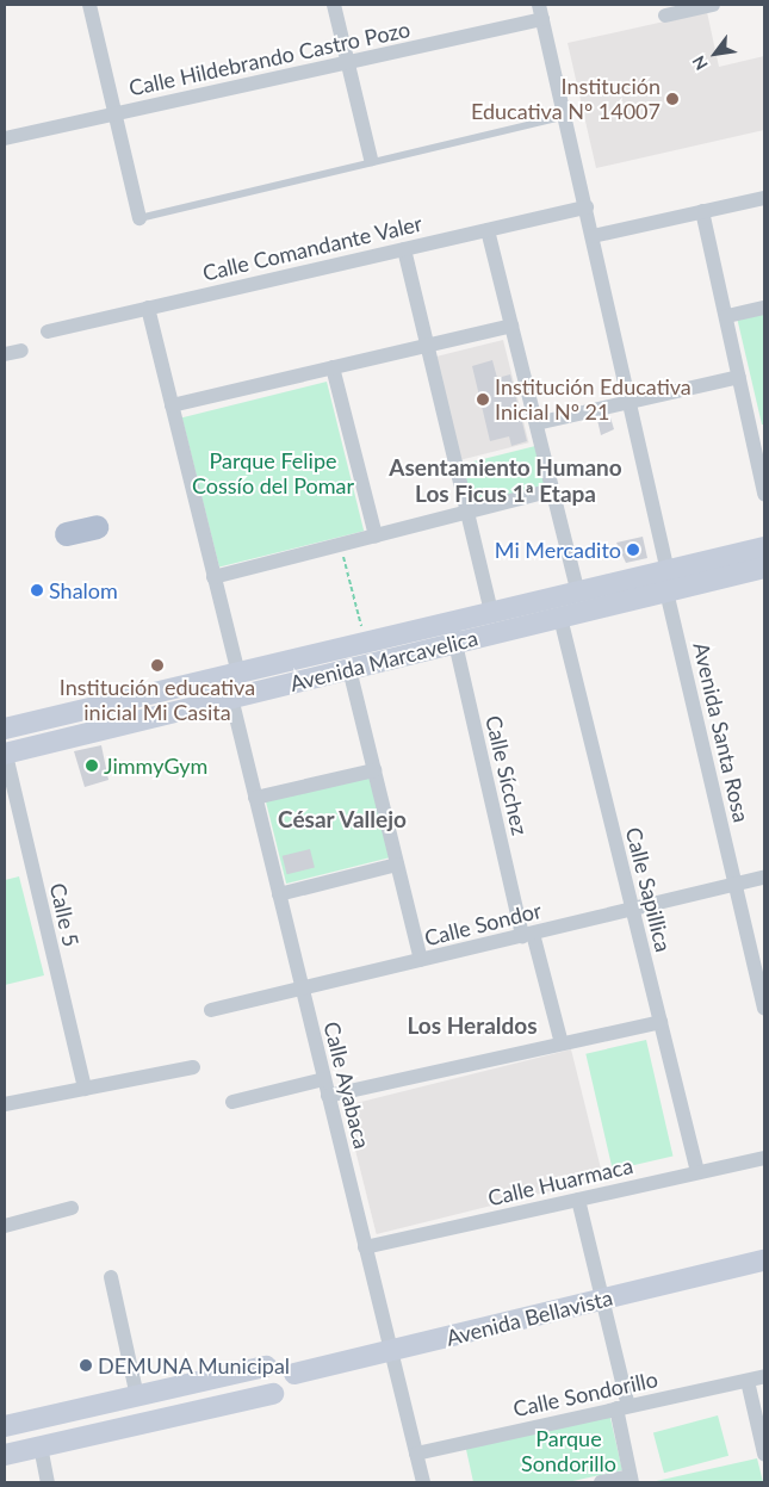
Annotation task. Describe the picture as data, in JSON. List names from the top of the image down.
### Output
{
  "streets": {
    "street": [
      "Calle Hildebrando Castro Pozo",
      "Calle Comandante Valer",
      "Avenida Marcavelica",
      "Avenida Santa Rosa",
      "Calle Sícchez",
      "Calle Sapillica",
      "Calle 5",
      "Calle Sondor",
      "Calle Ayabaca",
      "Calle Huarmaca",
      "Avenida Bellavista",
      "Calle Sondorillo"
    ]
  },
  "crossings": [
    ["Calle Hildebrando Castro Pozo", "Avenida Santa Rosa"],
    ["Calle Comandante Valer", "Avenida Santa Rosa"],
    ["Avenida Marcavelica", "Avenida Santa Rosa"],
    ["Avenida Marcavelica", "Calle Sícchez"],
    ["Avenida Marcavelica", "Calle Sapillica"],
    ["Avenida Marcavelica", "Calle 5"],
    ["Avenida Marcavelica", "Calle Ayabaca"],
    ["Avenida Santa Rosa", "Calle Sondor"],
    ["Calle Sícchez", "Calle Sondor"],
    ["Calle Sapillica", "Calle Sondor"],
    ["Calle Sapillica", "Calle Huarmaca"],
    ["Calle Sondor", "Calle Ayabaca"],
    ["Calle Ayabaca", "Calle Huarmaca"],
    ["Calle Ayabaca", "Avenida Bellavista"],
    ["Calle Ayabaca", "Calle Sondorillo"]
  ],
  "districts": ["Asentamiento Humano Los Ficus 1ª Etapa", "César Vallejo", "Los Heraldos"],
  "parks": ["Parque Felipe Cossío del Pomar", "Parque Sondorillo"],
  "places": [
    "Institución Educativa Nº 14007",
    "Institución Educativa Inicial Nº 21",
    "Mi Mercadito",
    "Shalom",
    "Institución educativa inicial Mi Casita",
    "JimmyGym",
    "DEMUNA Municipal"
  ],
  "north": "bottom left"
}
